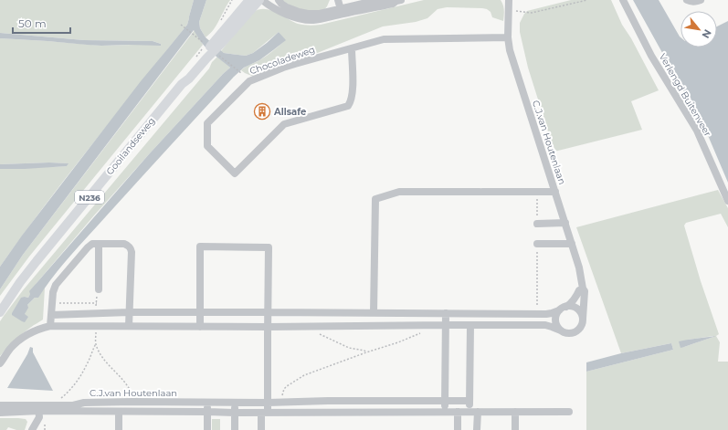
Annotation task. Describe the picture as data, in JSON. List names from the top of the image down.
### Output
{
  "streets": {
    "main road": ["Gooilandseweg", "N236"],
    "street": ["Chocoladeweg", "Verlengd Buitenveer", "C.J.van Houtenlaan"]
  },
  "crossings": [
    ["Chocoladeweg", "C.J.van Houtenlaan"]
  ],
  "places": {
    "building": ["Allsafe"]
  },
  "scale_bar": "50 m",
  "north": "bottom right"
}
